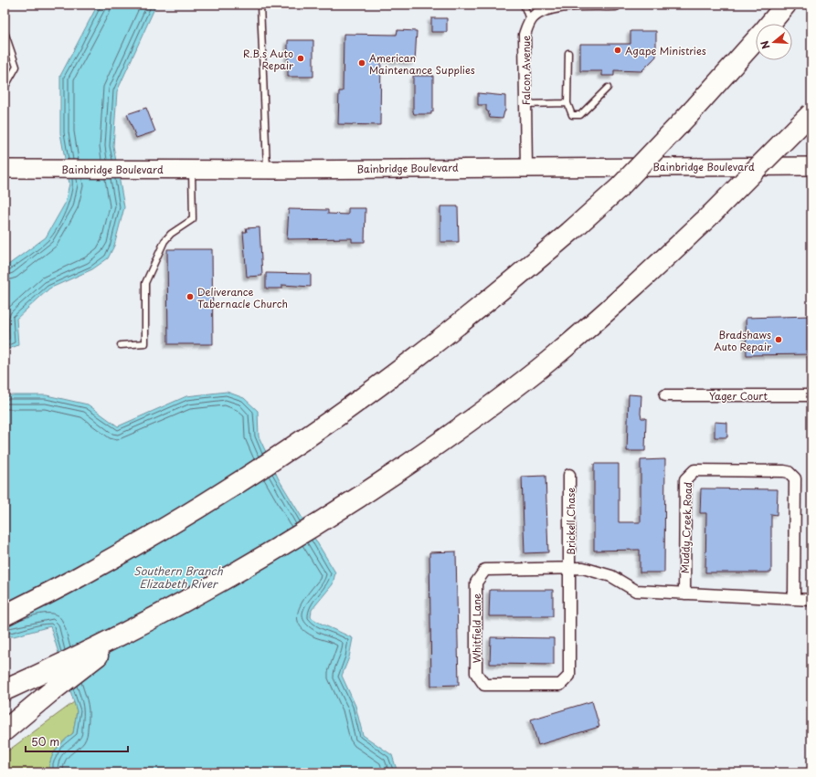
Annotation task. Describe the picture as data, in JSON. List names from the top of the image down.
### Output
{
  "streets": {
    "main road": ["Bainbridge Boulevard"],
    "street": [
      "Falcon Avenue",
      "Yager Court",
      "Brickell Chase",
      "Muddy Creek Road",
      "Whitfield Lane"
    ]
  },
  "crossings": [
    ["Falcon Avenue", "Bainbridge Boulevard"],
    ["Brickell Chase", "Whitfield Lane"],
    ["Muddy Creek Road", "Whitfield Lane"]
  ],
  "water": ["Southern Branch Elizabeth River"],
  "places": [
    "Agape Ministries",
    "R.B.s Auto Repair",
    "American Maintenance Supplies",
    "Deliverance Tabernacle Church",
    "Bradshaws Auto Repair"
  ],
  "scale_bar": "50 m",
  "north": "left"
}
